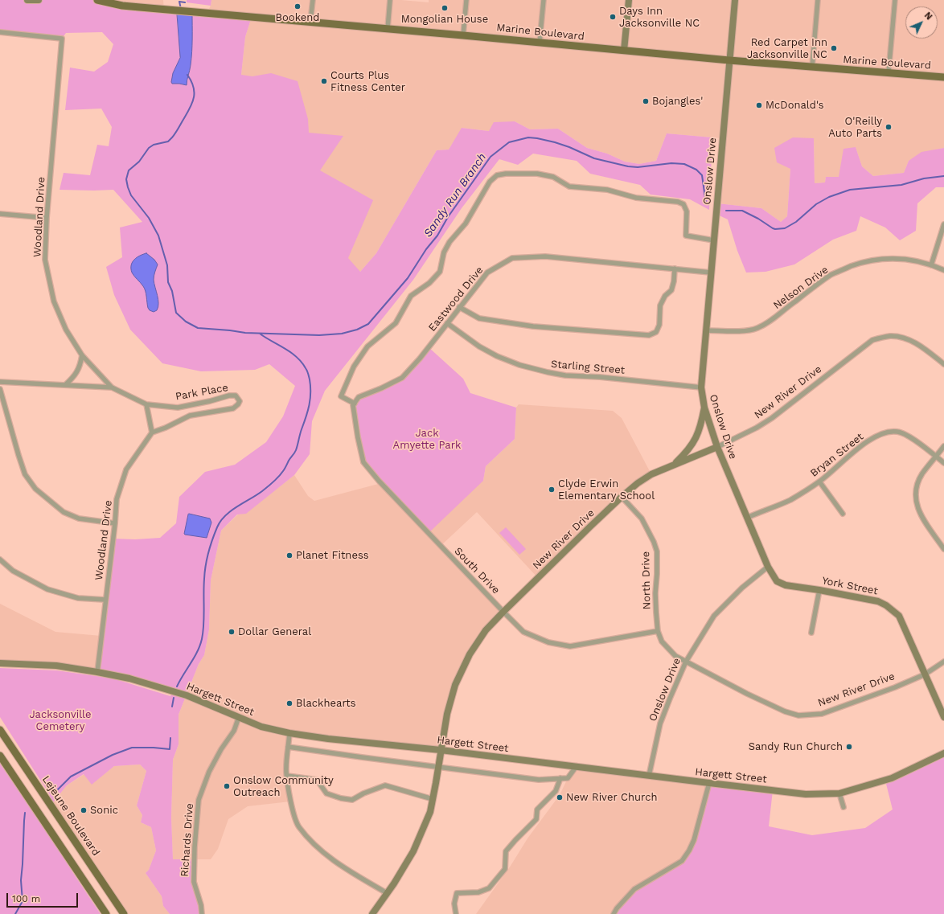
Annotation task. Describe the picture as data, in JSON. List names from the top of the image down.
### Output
{
  "streets": {
    "main road": ["Marine Boulevard", "Lejeune Boulevard"],
    "street": [
      "Onslow Drive",
      "Woodland Drive",
      "Nelson Drive",
      "Eastwood Drive",
      "Starling Street",
      "Park Place",
      "New River Drive",
      "Bryan Street",
      "South Drive",
      "North Drive",
      "York Street",
      "Hargett Street",
      "Richards Drive"
    ]
  },
  "crossings": [
    ["Marine Boulevard", "Onslow Drive"],
    ["Onslow Drive", "Nelson Drive"],
    ["Onslow Drive", "Eastwood Drive"],
    ["Onslow Drive", "Starling Street"],
    ["Onslow Drive", "New River Drive"],
    ["Onslow Drive", "Bryan Street"],
    ["Onslow Drive", "North Drive"],
    ["Onslow Drive", "York Street"],
    ["Onslow Drive", "Hargett Street"],
    ["Woodland Drive", "Park Place"],
    ["Woodland Drive", "Hargett Street"],
    ["Eastwood Drive", "Starling Street"],
    ["Eastwood Drive", "South Drive"],
    ["New River Drive", "South Drive"],
    ["New River Drive", "North Drive"],
    ["New River Drive", "York Street"],
    ["New River Drive", "Hargett Street"],
    ["South Drive", "North Drive"],
    ["Hargett Street", "Richards Drive"]
  ],
  "water": ["Sandy Run Branch"],
  "parks": ["Jack Amyette Park", "Jacksonville Cemetery"],
  "places": [
    "Bookend",
    "Mongolian House",
    "Days Inn Jacksonville NC",
    "Red Carpet Inn Jacksonville NC",
    "Courts Plus Fitness Center",
    "Bojangles'",
    "McDonald's",
    "O'Reilly Auto Parts",
    "Clyde Erwin Elementary School",
    "Planet Fitness",
    "Dollar General",
    "Blackhearts",
    "Sandy Run Church",
    "Onslow Community Outreach",
    "New River Church",
    "Sonic"
  ],
  "scale_bar": "100 m",
  "north": "top right"
}
